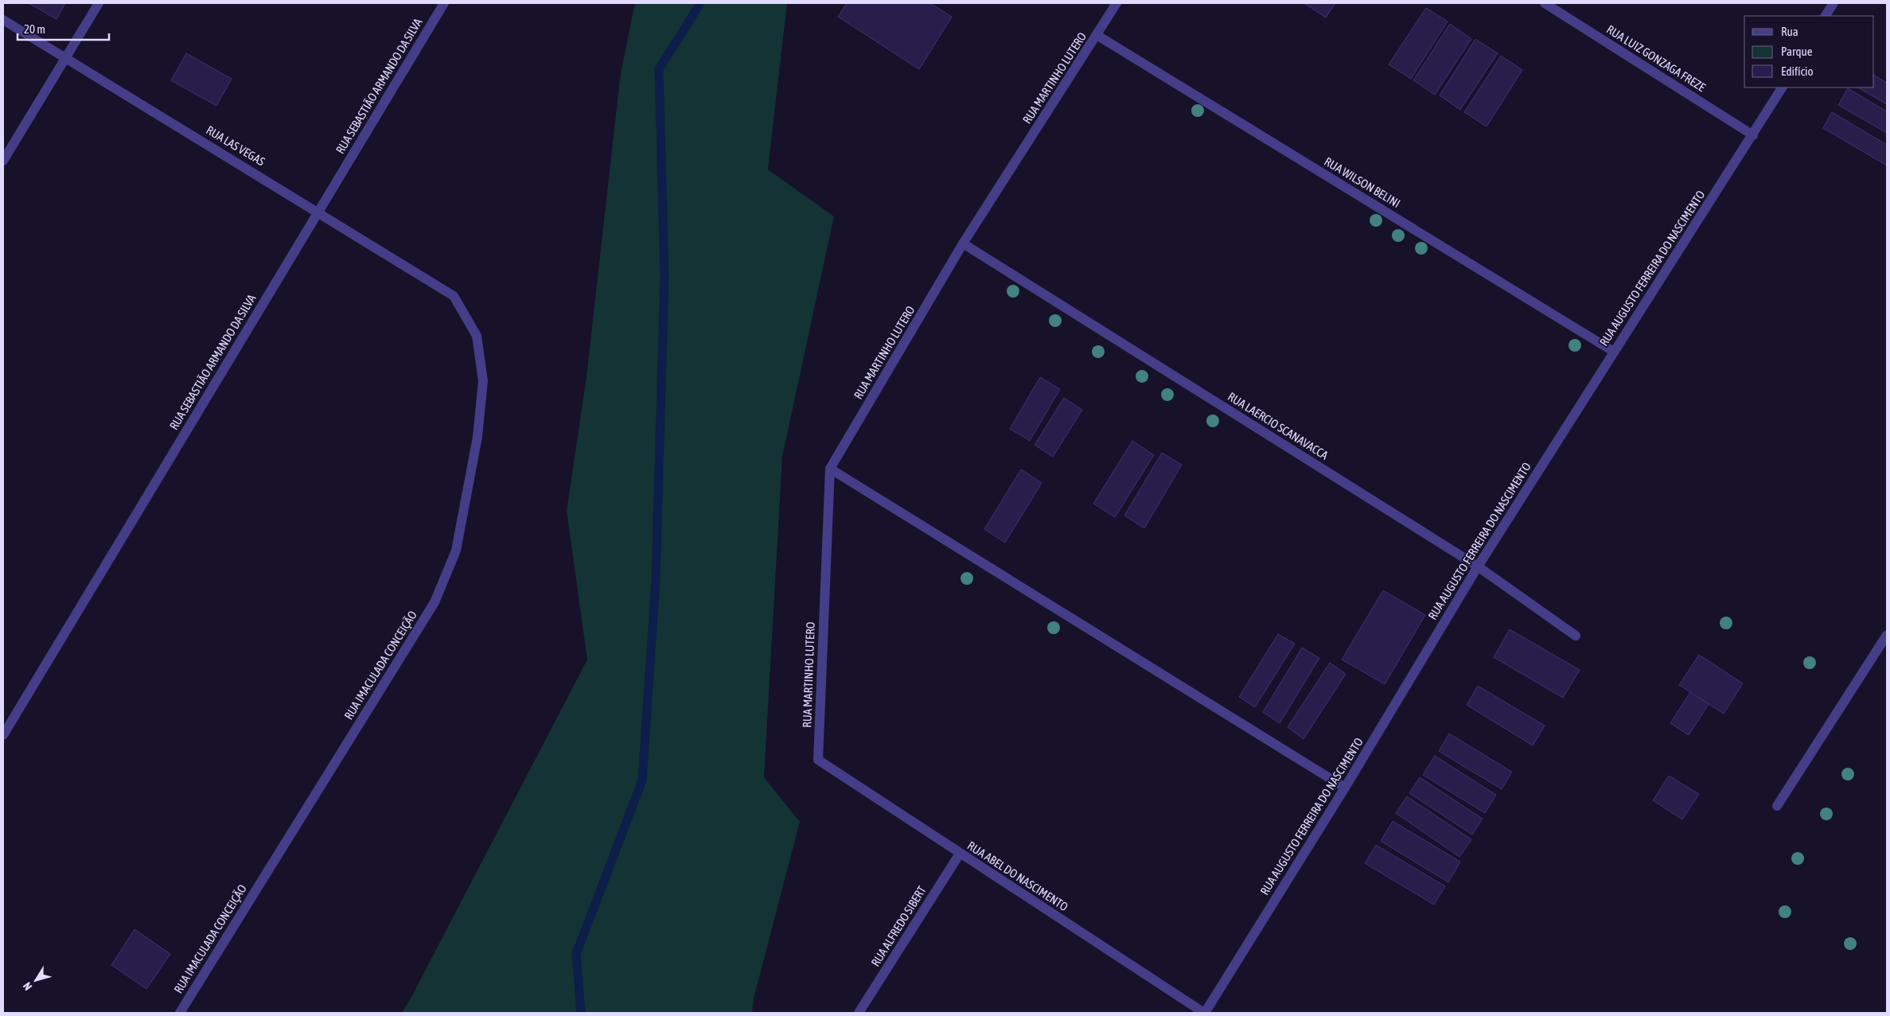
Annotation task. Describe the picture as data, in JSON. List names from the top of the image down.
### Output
{
  "streets": {
    "street": [
      "RUA LUIZ GONZAGA FREZE",
      "RUA MARTINHO LUTERO",
      "RUA SEBASTIÃO ARMANDO DA SILVA",
      "RUA LAS VEGAS",
      "RUA WILSON BELINI",
      "RUA AUGUSTO FERREIRA DO NASCIMENTO",
      "RUA LAERCIO SCANAVACCA",
      "RUA IMACULADA CONCEIÇÃO",
      "RUA ABEL DO NASCIMENTO",
      "RUA ALFREDO SIBERT"
    ]
  },
  "crossings": [
    ["RUA LUIZ GONZAGA FREZE", "RUA AUGUSTO FERREIRA DO NASCIMENTO"],
    ["RUA MARTINHO LUTERO", "RUA WILSON BELINI"],
    ["RUA MARTINHO LUTERO", "RUA LAERCIO SCANAVACCA"],
    ["RUA MARTINHO LUTERO", "RUA ABEL DO NASCIMENTO"],
    ["RUA SEBASTIÃO ARMANDO DA SILVA", "RUA LAS VEGAS"],
    ["RUA LAS VEGAS", "RUA IMACULADA CONCEIÇÃO"],
    ["RUA WILSON BELINI", "RUA AUGUSTO FERREIRA DO NASCIMENTO"],
    ["RUA AUGUSTO FERREIRA DO NASCIMENTO", "RUA LAERCIO SCANAVACCA"],
    ["RUA AUGUSTO FERREIRA DO NASCIMENTO", "RUA ABEL DO NASCIMENTO"],
    ["RUA ABEL DO NASCIMENTO", "RUA ALFREDO SIBERT"]
  ],
  "legend": ["Rua", "Parque", "Edifício"],
  "scale_bar": "20 m",
  "north": "bottom left"
}
